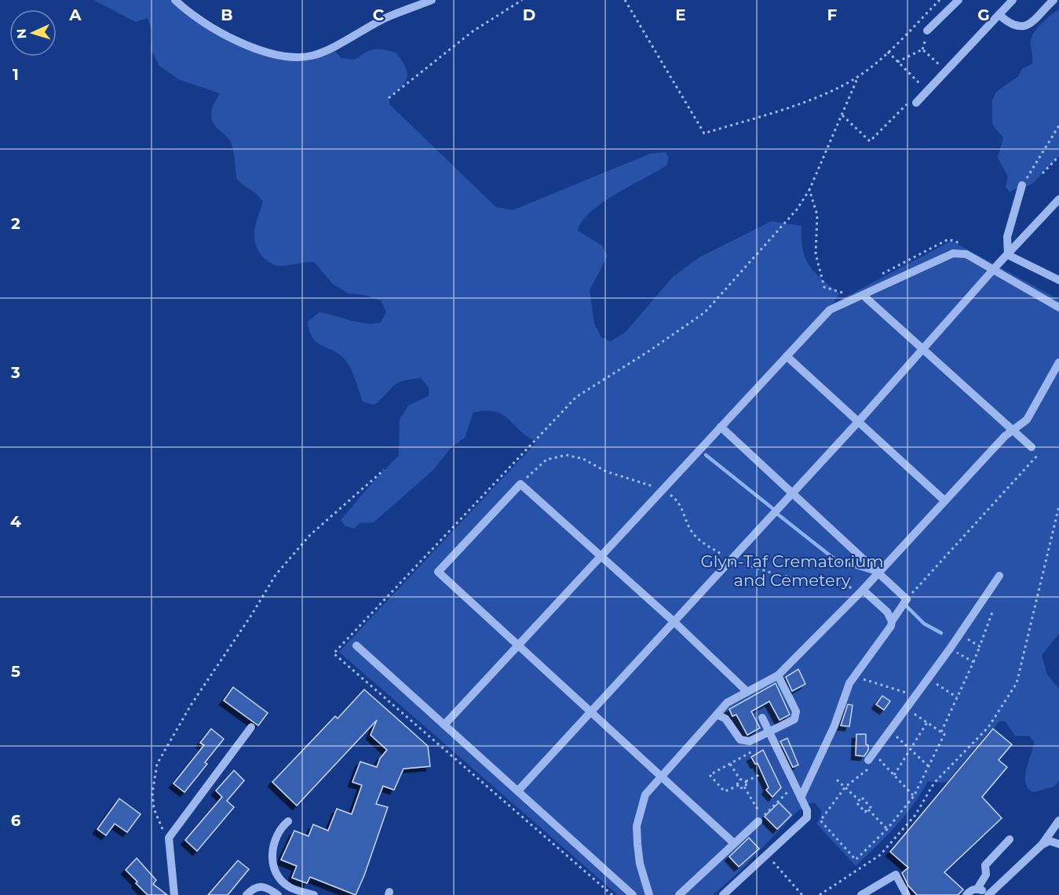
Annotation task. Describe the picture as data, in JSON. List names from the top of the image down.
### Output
{
  "parks": ["Glyn-Taf Crematorium and Cemetery"],
  "north": "left",
  "grid": {
    "columns": [
      "A",
      "B",
      "C",
      "D",
      "E",
      "F",
      "G"
    ],
    "rows": [
      "1",
      "2",
      "3",
      "4",
      "5",
      "6"
    ]
  }
}
